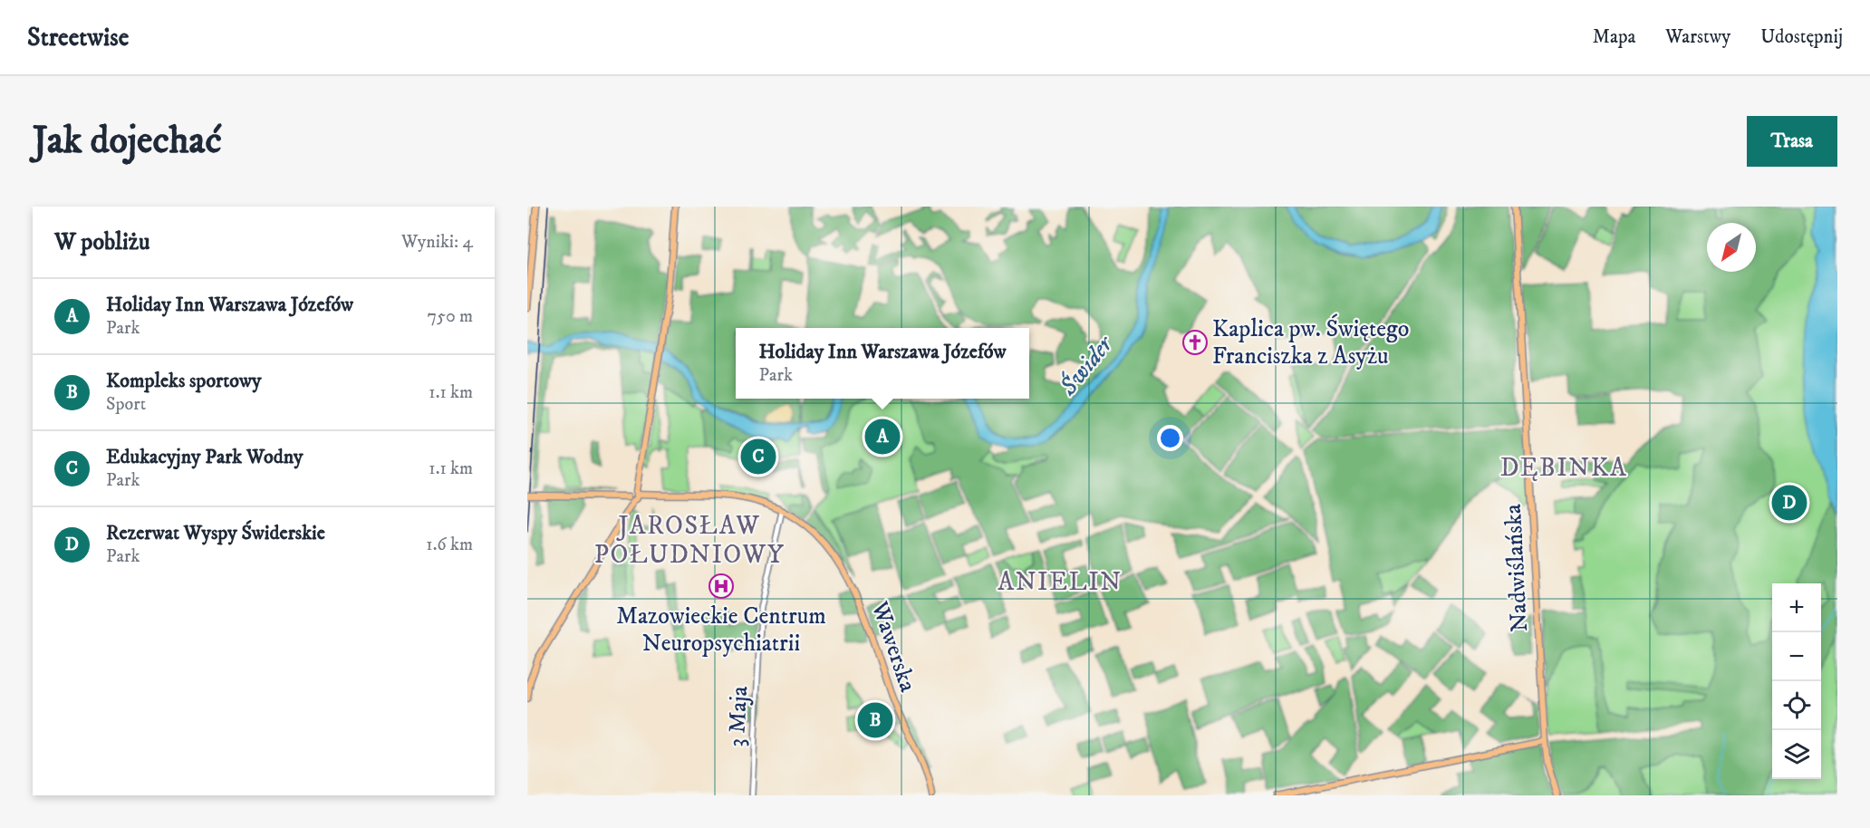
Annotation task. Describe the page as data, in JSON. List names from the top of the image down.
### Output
{
  "streets": {
    "main road": ["Nadwiślańska", "Wawerska"],
    "street": ["3 Maja"]
  },
  "crossings": [
    ["Wawerska", "3 Maja"]
  ],
  "districts": ["DĘBINKA", "JAROSŁAW POŁUDNIOWY", "ANIELIN"],
  "water": ["Świder"],
  "places": {
    "church": ["Kaplica pw. Świętego Franciszka z Asyżu"],
    "hospital": ["Mazowieckie Centrum Neuropsychiatrii"]
  },
  "north": "bottom left",
  "page": {
    "header": "Streetwise",
    "nav": ["Mapa", "Warstwy", "Udostępnij"],
    "buttons": "Trasa",
    "title": "Jak dojechać",
    "heading": ["W pobliżu", "Wyniki: 4"],
    "list": [
      {
        "mark": "A",
        "name": "Holiday Inn Warszawa Józefów",
        "note": "Park",
        "value": "750 m"
      },
      {
        "mark": "B",
        "name": "Kompleks sportowy",
        "note": "Sport",
        "value": "1.1 km"
      },
      {
        "mark": "C",
        "name": "Edukacyjny Park Wodny",
        "note": "Park",
        "value": "1.1 km"
      },
      {
        "mark": "D",
        "name": "Rezerwat Wyspy Świderskie",
        "note": "Park",
        "value": "1.6 km"
      }
    ],
    "popup": ["Holiday Inn Warszawa Józefów", "Park"],
    "pins": [
      "A",
      "C",
      "D",
      "B"
    ],
    "map_buttons": ["+", "−"]
  }
}
